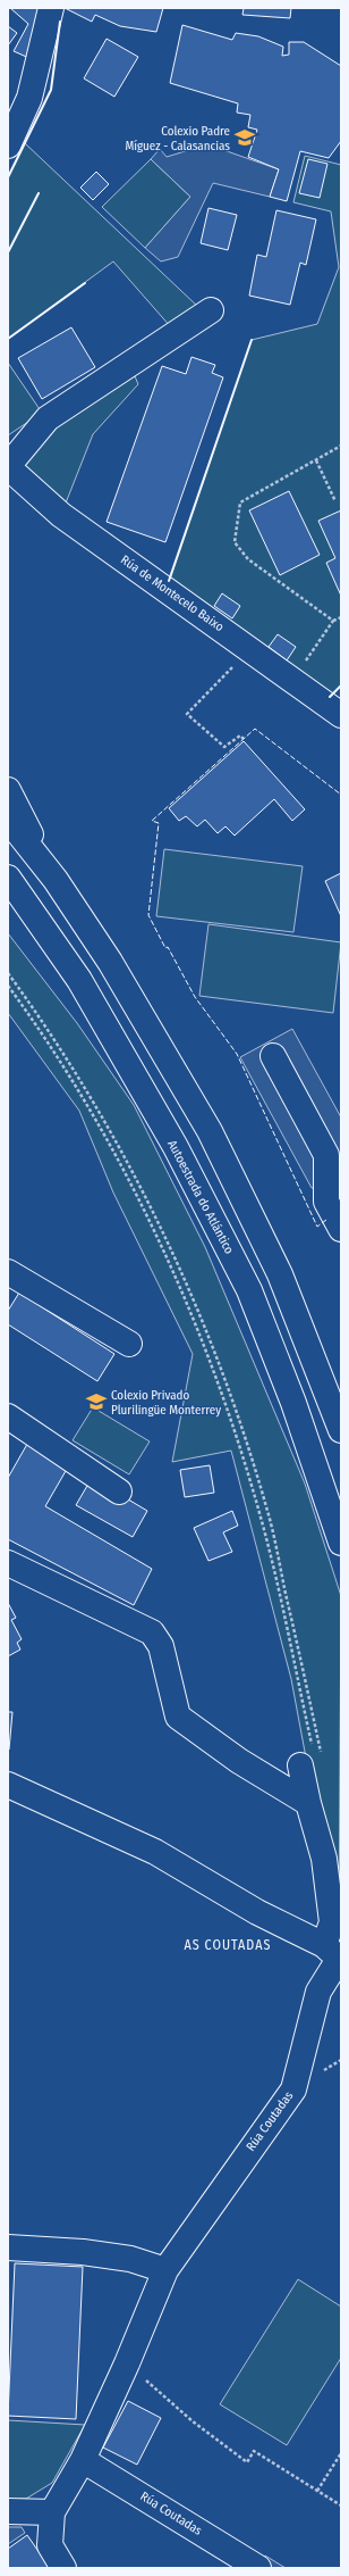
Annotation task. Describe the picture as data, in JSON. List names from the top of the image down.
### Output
{
  "streets": {
    "main road": ["Rúa de Montecelo Baixo", "Autoestrada do Atlántico", "Rúa Coutadas"]
  },
  "districts": ["AS COUTADAS"],
  "places": {
    "school or university": ["Colexio Padre Míguez - Calasancias", "Colexio Privado Plurilingüe Monterrey"]
  }
}
